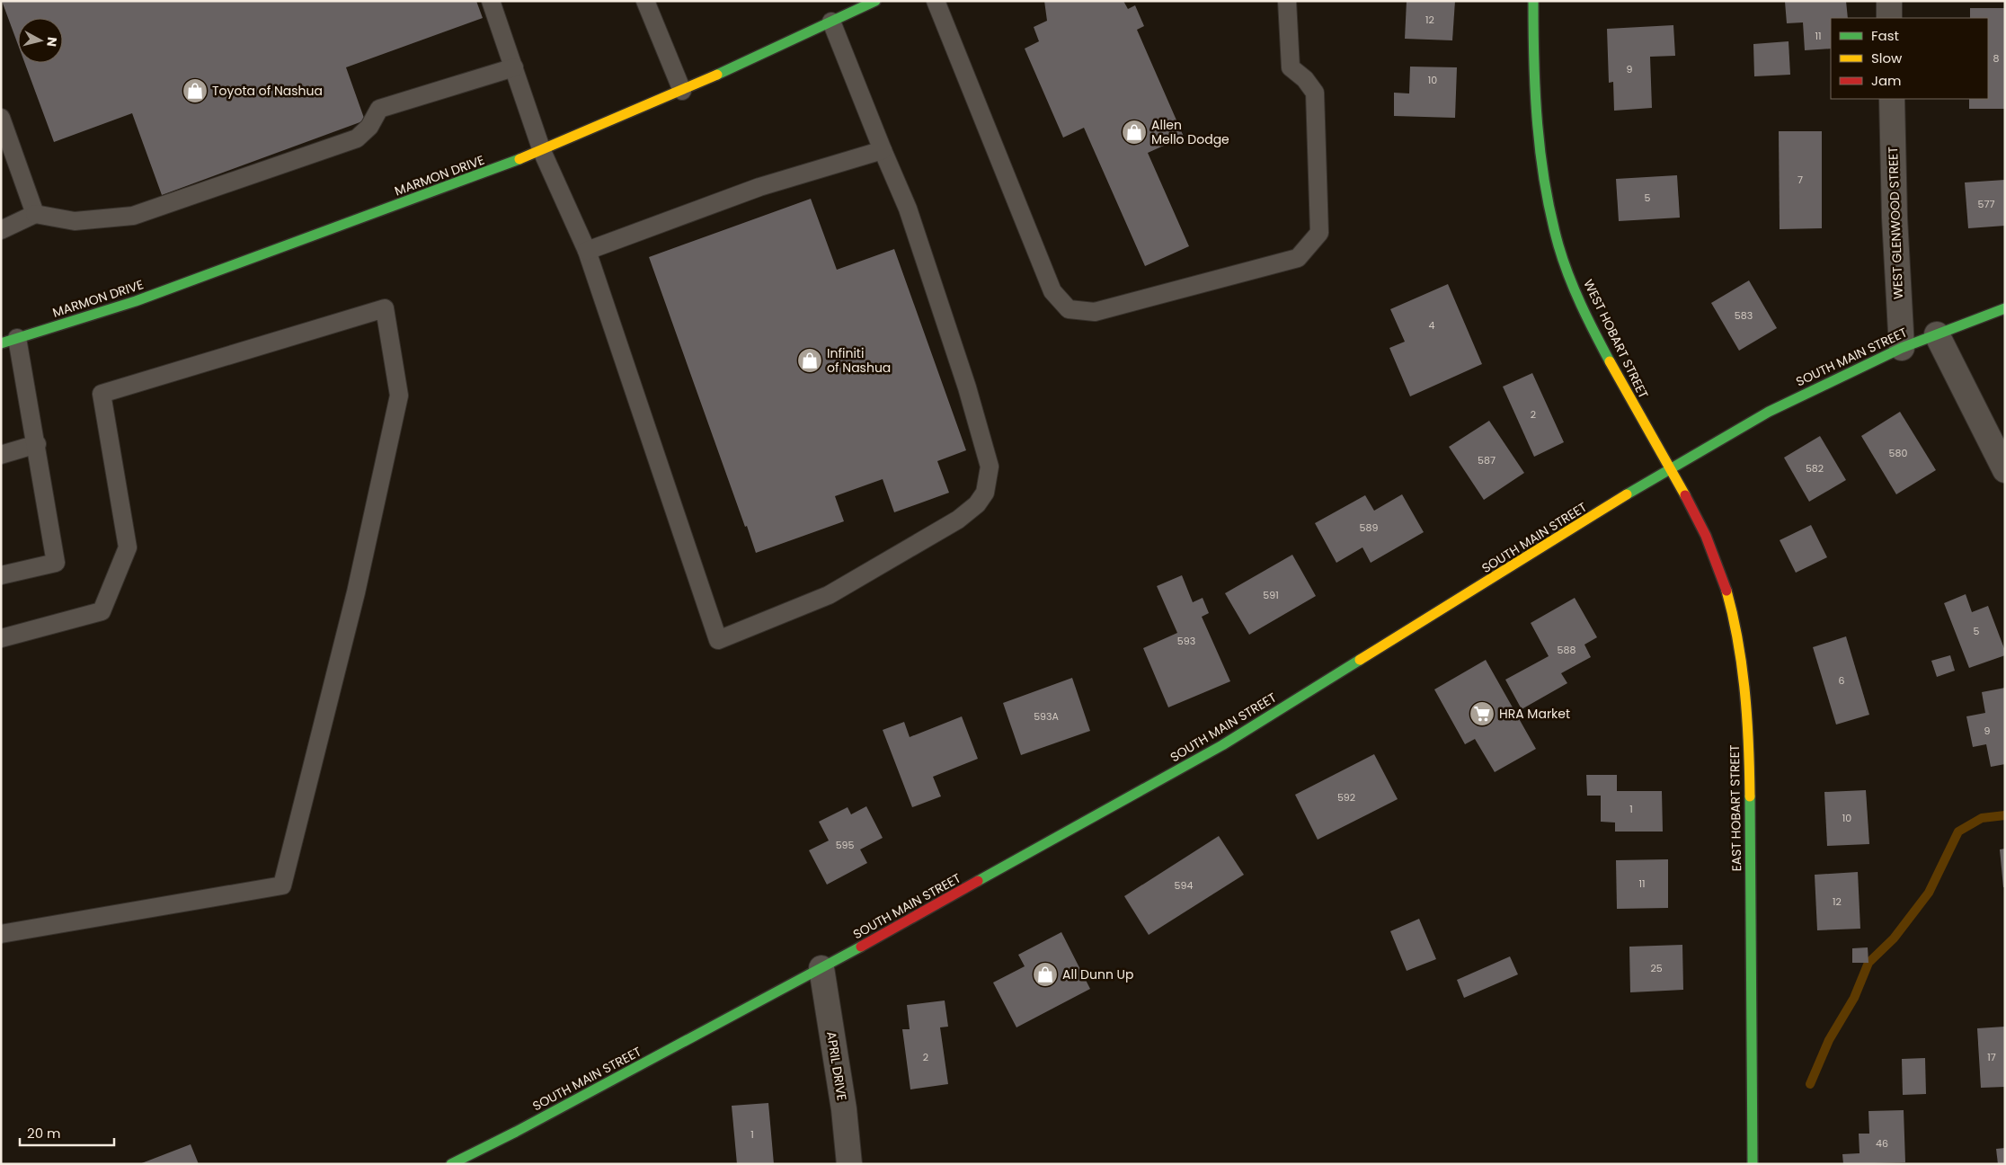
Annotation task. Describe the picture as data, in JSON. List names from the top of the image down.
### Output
{
  "streets": {
    "street": [
      "MARMON DRIVE",
      "WEST GLENWOOD STREET",
      "WEST HOBART STREET",
      "SOUTH MAIN STREET",
      "EAST HOBART STREET",
      "APRIL DRIVE"
    ]
  },
  "crossings": [
    ["WEST GLENWOOD STREET", "SOUTH MAIN STREET"],
    ["WEST HOBART STREET", "SOUTH MAIN STREET"],
    ["WEST HOBART STREET", "EAST HOBART STREET"],
    ["SOUTH MAIN STREET", "EAST HOBART STREET"],
    ["SOUTH MAIN STREET", "APRIL DRIVE"]
  ],
  "places": {
    "shop": [
      "Toyota of Nashua",
      "Allen Mello Dodge",
      "Infiniti of Nashua",
      "All Dunn Up"
    ],
    "supermarket": ["HRA Market"]
  },
  "house_numbers": [
    "12",
    "11",
    "8",
    "9",
    "10",
    "7",
    "5",
    "577",
    "583",
    "4",
    "2",
    "580",
    "587",
    "582",
    "589",
    "591",
    "5",
    "593",
    "588",
    "6",
    "593A",
    "9",
    "592",
    "1",
    "10",
    "595",
    "11",
    "594",
    "12",
    "25",
    "2",
    "17",
    "1",
    "46"
  ],
  "legend": ["Fast", "Slow", "Jam"],
  "scale_bar": "20 m",
  "north": "right"
}
